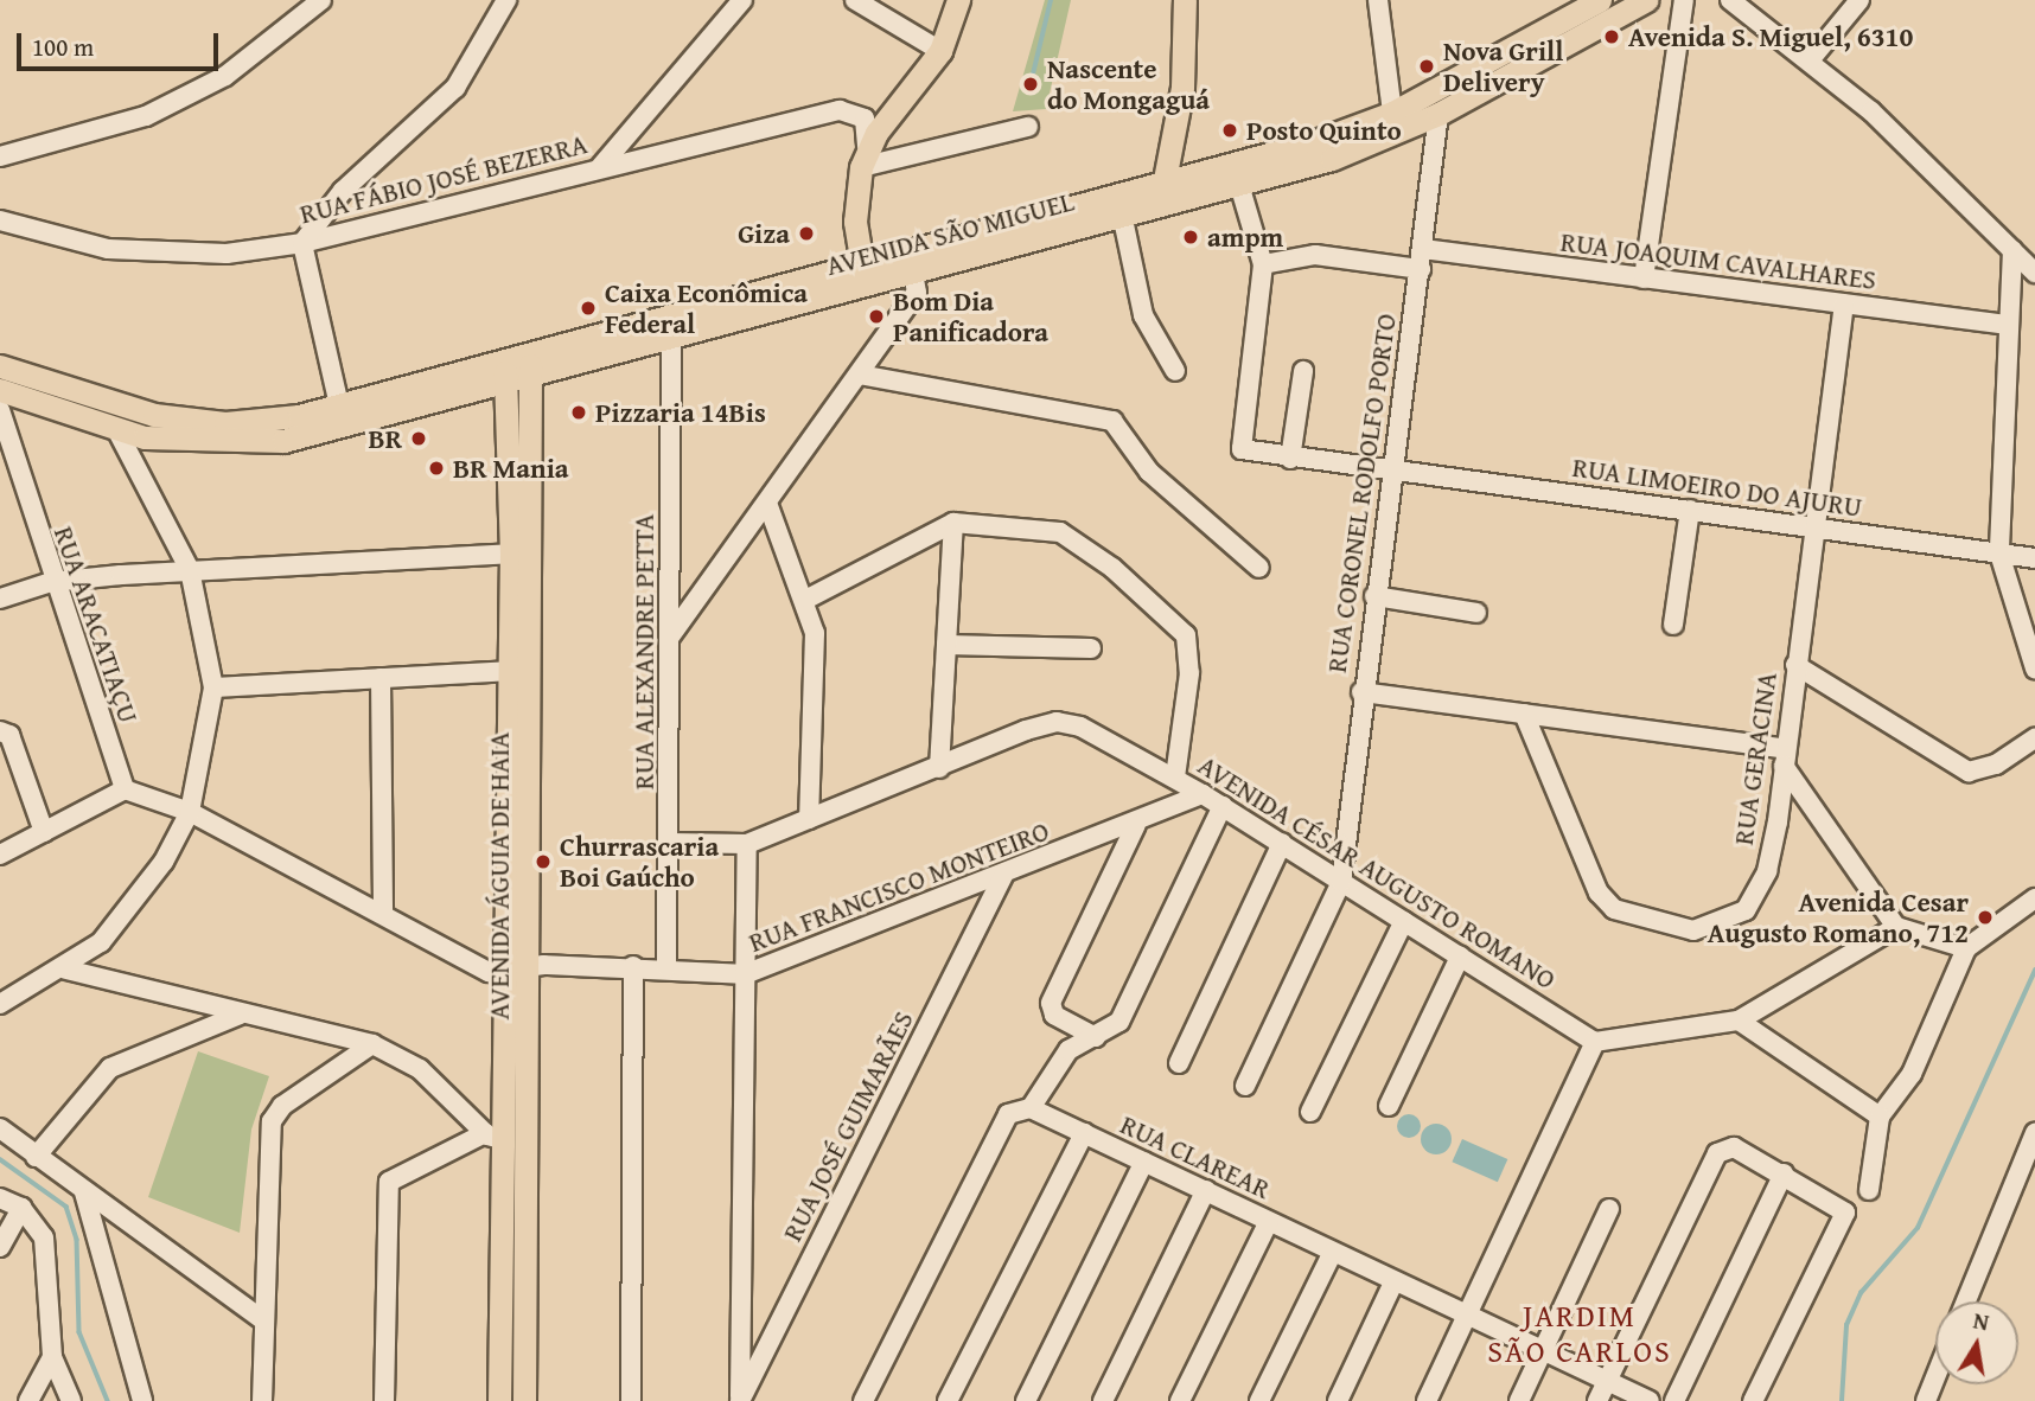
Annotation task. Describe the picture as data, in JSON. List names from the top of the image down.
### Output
{
  "streets": {
    "main road": ["AVENIDA SÃO MIGUEL", "AVENIDA ÁGUIA DE HAIA"],
    "street": [
      "RUA FÁBIO JOSÉ BEZERRA",
      "RUA JOAQUIM CAVALHARES",
      "RUA LIMOEIRO DO AJURU",
      "RUA CORONEL RODOLFO PORTO",
      "RUA ARACATIAÇU",
      "RUA ALEXANDRE PETTA",
      "RUA GERACINA",
      "AVENIDA CÉSAR AUGUSTO ROMANO",
      "RUA FRANCISCO MONTEIRO",
      "RUA JOSÉ GUIMARÃES",
      "RUA CLAREAR"
    ]
  },
  "crossings": [
    ["AVENIDA SÃO MIGUEL", "RUA CORONEL RODOLFO PORTO"],
    ["AVENIDA SÃO MIGUEL", "RUA ALEXANDRE PETTA"],
    ["AVENIDA SÃO MIGUEL", "AVENIDA ÁGUIA DE HAIA"],
    ["RUA JOAQUIM CAVALHARES", "RUA CORONEL RODOLFO PORTO"],
    ["RUA JOAQUIM CAVALHARES", "RUA GERACINA"],
    ["RUA LIMOEIRO DO AJURU", "RUA CORONEL RODOLFO PORTO"],
    ["RUA LIMOEIRO DO AJURU", "RUA GERACINA"],
    ["RUA CORONEL RODOLFO PORTO", "AVENIDA CÉSAR AUGUSTO ROMANO"],
    ["RUA ALEXANDRE PETTA", "AVENIDA CÉSAR AUGUSTO ROMANO"],
    ["RUA ALEXANDRE PETTA", "RUA FRANCISCO MONTEIRO"],
    ["AVENIDA CÉSAR AUGUSTO ROMANO", "RUA FRANCISCO MONTEIRO"],
    ["AVENIDA ÁGUIA DE HAIA", "RUA FRANCISCO MONTEIRO"],
    ["RUA FRANCISCO MONTEIRO", "RUA JOSÉ GUIMARÃES"]
  ],
  "districts": ["JARDIM SÃO CARLOS"],
  "places": [
    "Avenida S. Miguel, 6310",
    "Nova Grill Delivery",
    "Nascente do Mongaguá",
    "Posto Quinto",
    "Giza",
    "ampm",
    "Caixa Econômica Federal",
    "Bom Dia Panificadora",
    "Pizzaria 14Bis",
    "BR",
    "BR Mania",
    "Churrascaria Boi Gaúcho",
    "Avenida Cesar Augusto Romano, 712"
  ],
  "scale_bar": "100 m",
  "north": "top"
}
